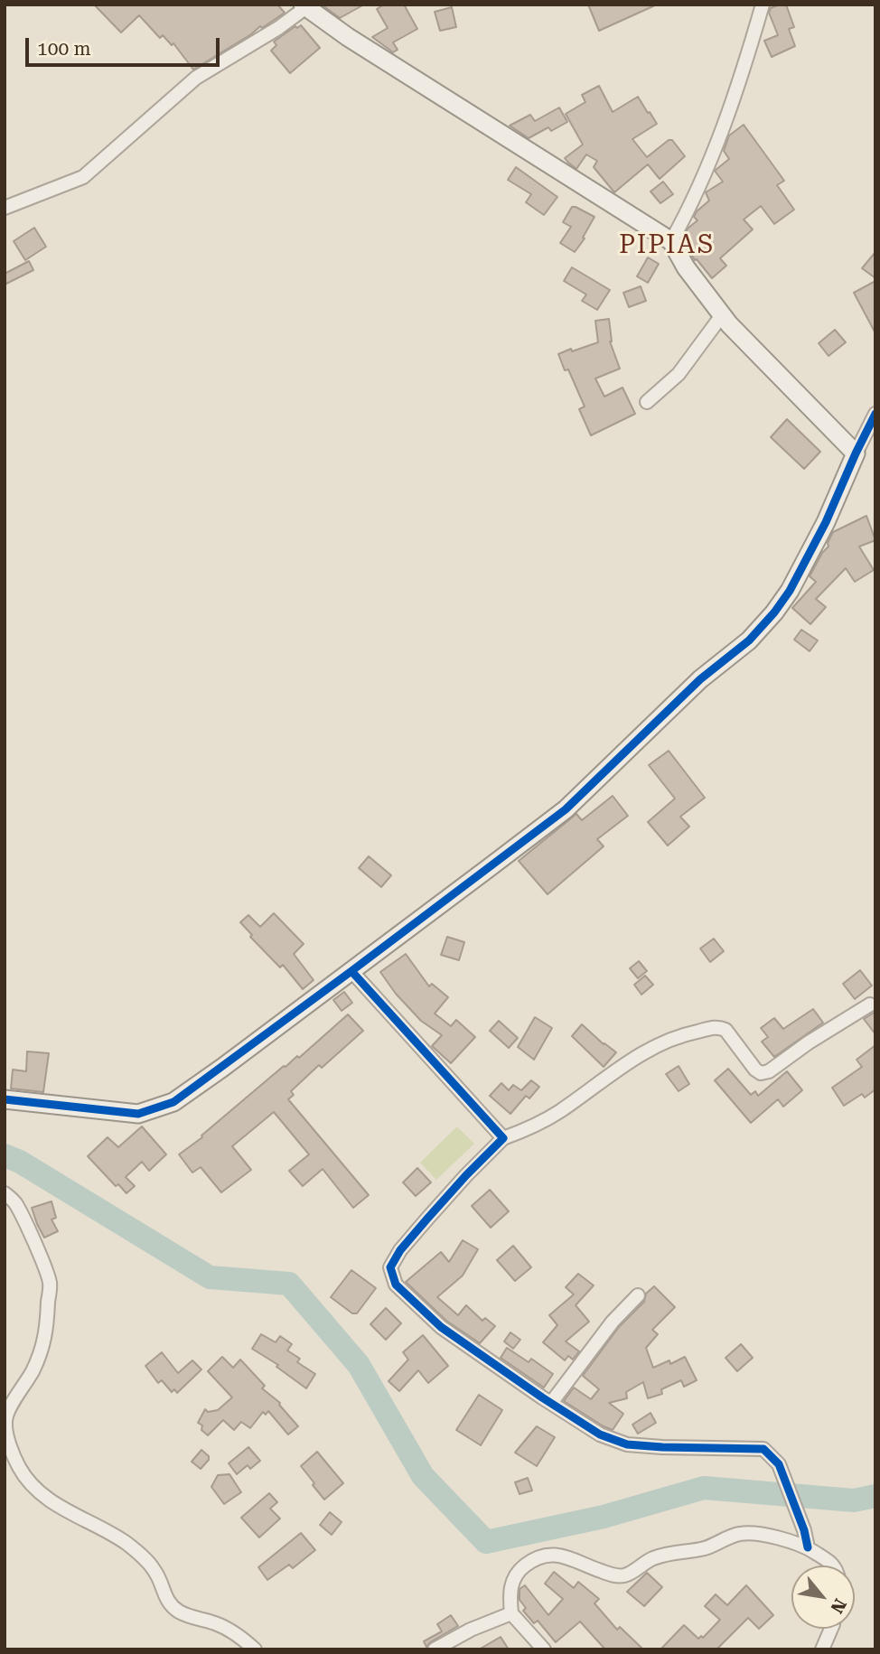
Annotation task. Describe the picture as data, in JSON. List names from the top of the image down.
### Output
{
  "districts": ["PIPIAS"],
  "scale_bar": "100 m",
  "north": "bottom right"
}
